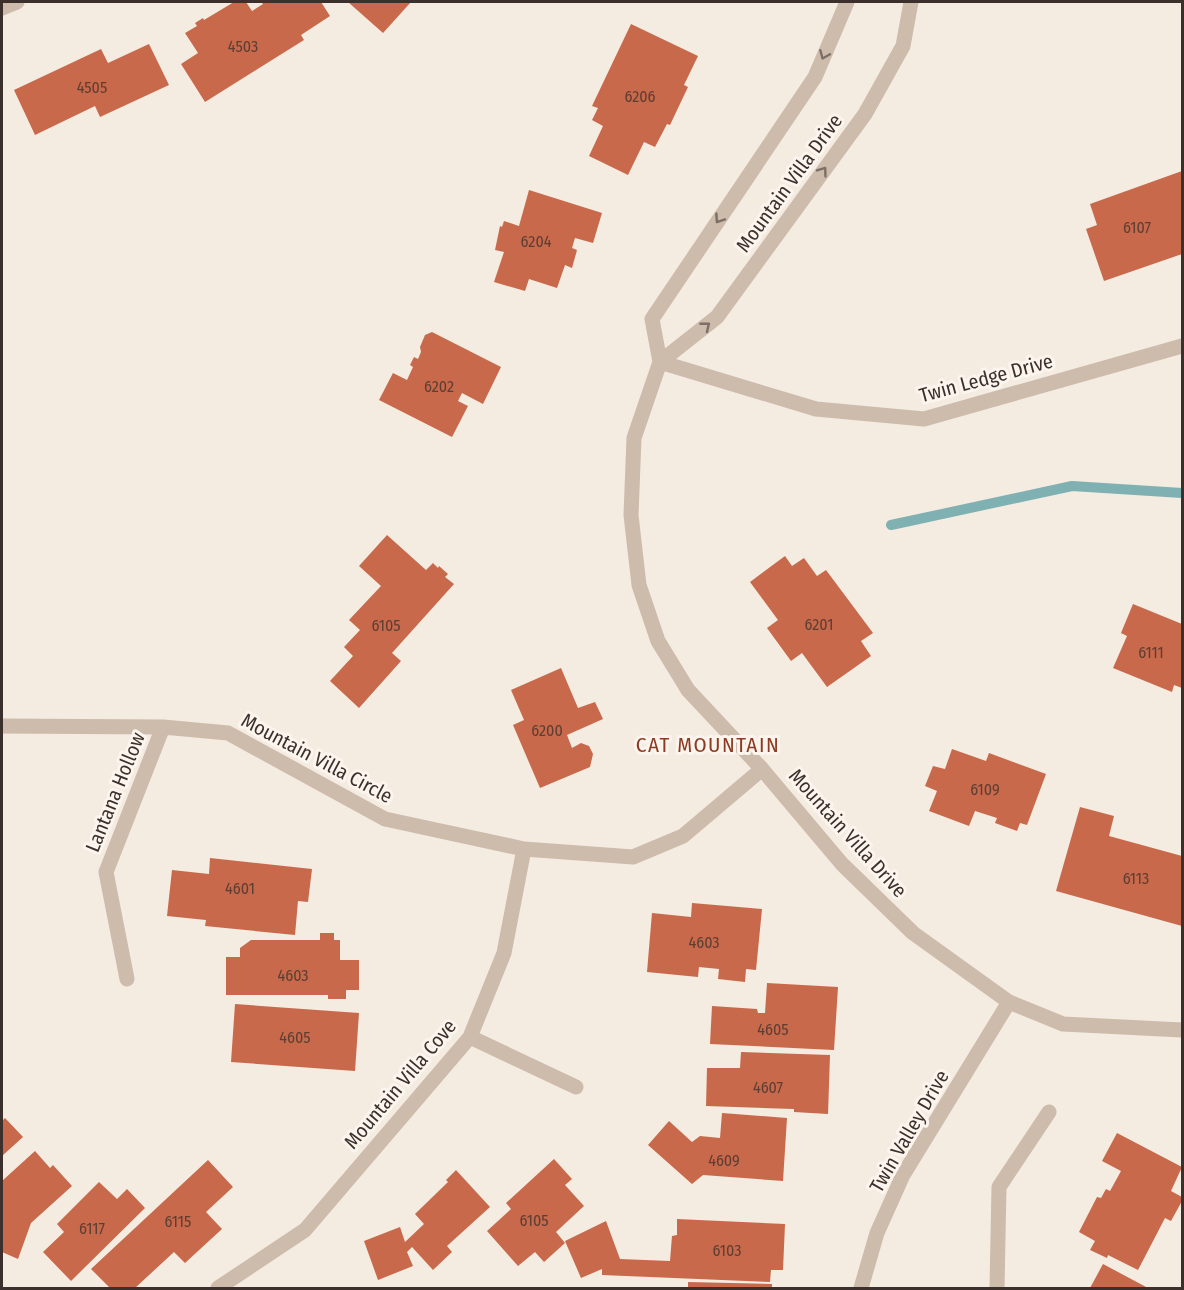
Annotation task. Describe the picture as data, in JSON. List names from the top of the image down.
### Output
{
  "streets": {
    "street": [
      "Mountain Villa Drive",
      "Twin Ledge Drive",
      "Mountain Villa Circle",
      "Lantana Hollow",
      "Mountain Villa Cove",
      "Twin Valley Drive"
    ]
  },
  "crossings": [
    ["Mountain Villa Drive", "Twin Ledge Drive"],
    ["Mountain Villa Drive", "Mountain Villa Circle"],
    ["Mountain Villa Drive", "Twin Valley Drive"],
    ["Mountain Villa Circle", "Lantana Hollow"],
    ["Mountain Villa Circle", "Mountain Villa Cove"]
  ],
  "districts": ["CAT MOUNTAIN"],
  "house_numbers": [
    "4503",
    "4505",
    "6206",
    "6107",
    "6204",
    "6202",
    "6201",
    "6105",
    "6111",
    "6200",
    "6109",
    "6113",
    "4601",
    "4603",
    "4603",
    "4605",
    "4605",
    "4607",
    "4609",
    "6105",
    "6115",
    "6117",
    "6103"
  ]
}
